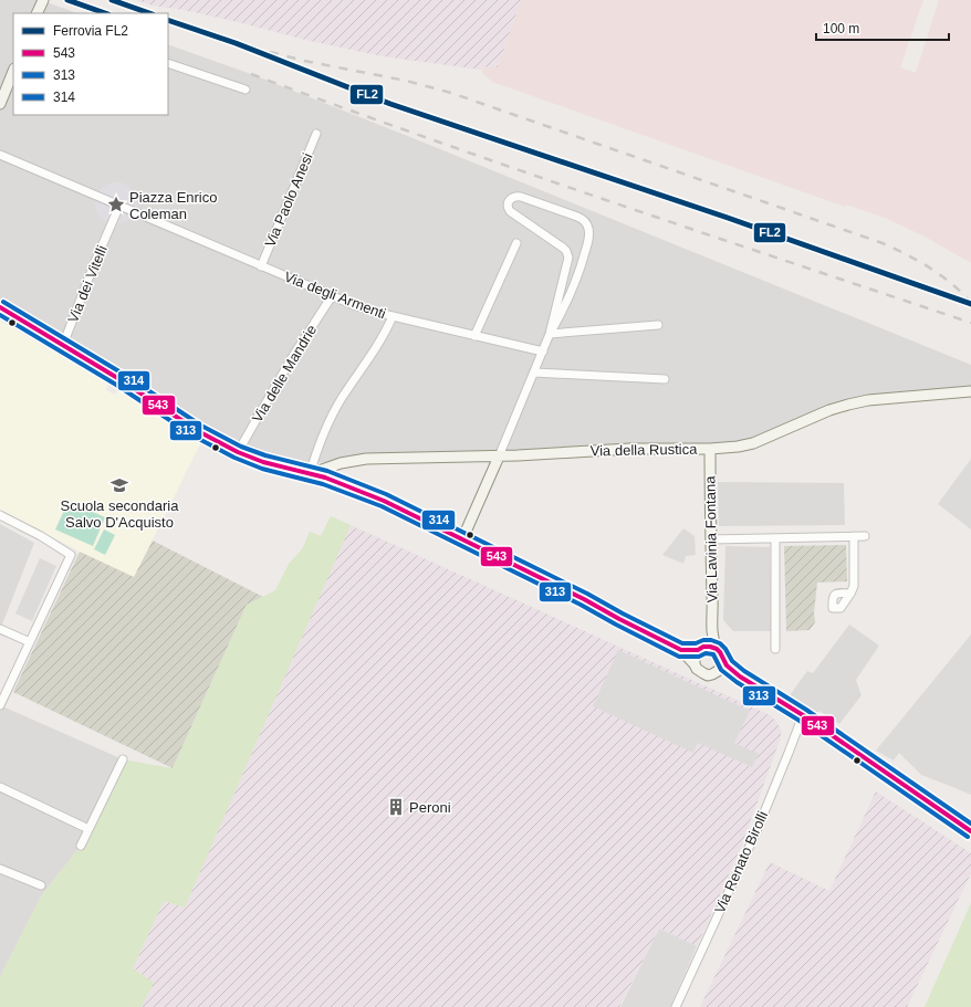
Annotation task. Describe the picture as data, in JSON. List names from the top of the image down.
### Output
{
  "streets": {
    "street": [
      "Via Paolo Anesi",
      "Via dei Vitelli",
      "Via degli Armenti",
      "Via delle Mandrie",
      "Via della Rustica",
      "Via Lavinia Fontana",
      "Via Renato Birolli"
    ]
  },
  "crossings": [
    ["Via Paolo Anesi", "Via degli Armenti"],
    ["Via dei Vitelli", "Via degli Armenti"],
    ["Via degli Armenti", "Via delle Mandrie"],
    ["Via della Rustica", "Via Lavinia Fontana"]
  ],
  "places": {
    "place": ["Piazza Enrico Coleman"],
    "school or university": ["Scuola secondaria Salvo D'Acquisto"],
    "building": ["Peroni"]
  },
  "lines": [
    "rail line FL2",
    "transit line 314",
    "transit line 543",
    "transit line 313"
  ],
  "legend": [
    "Ferrovia FL2",
    "543",
    "313",
    "314"
  ],
  "scale_bar": "100 m"
}
